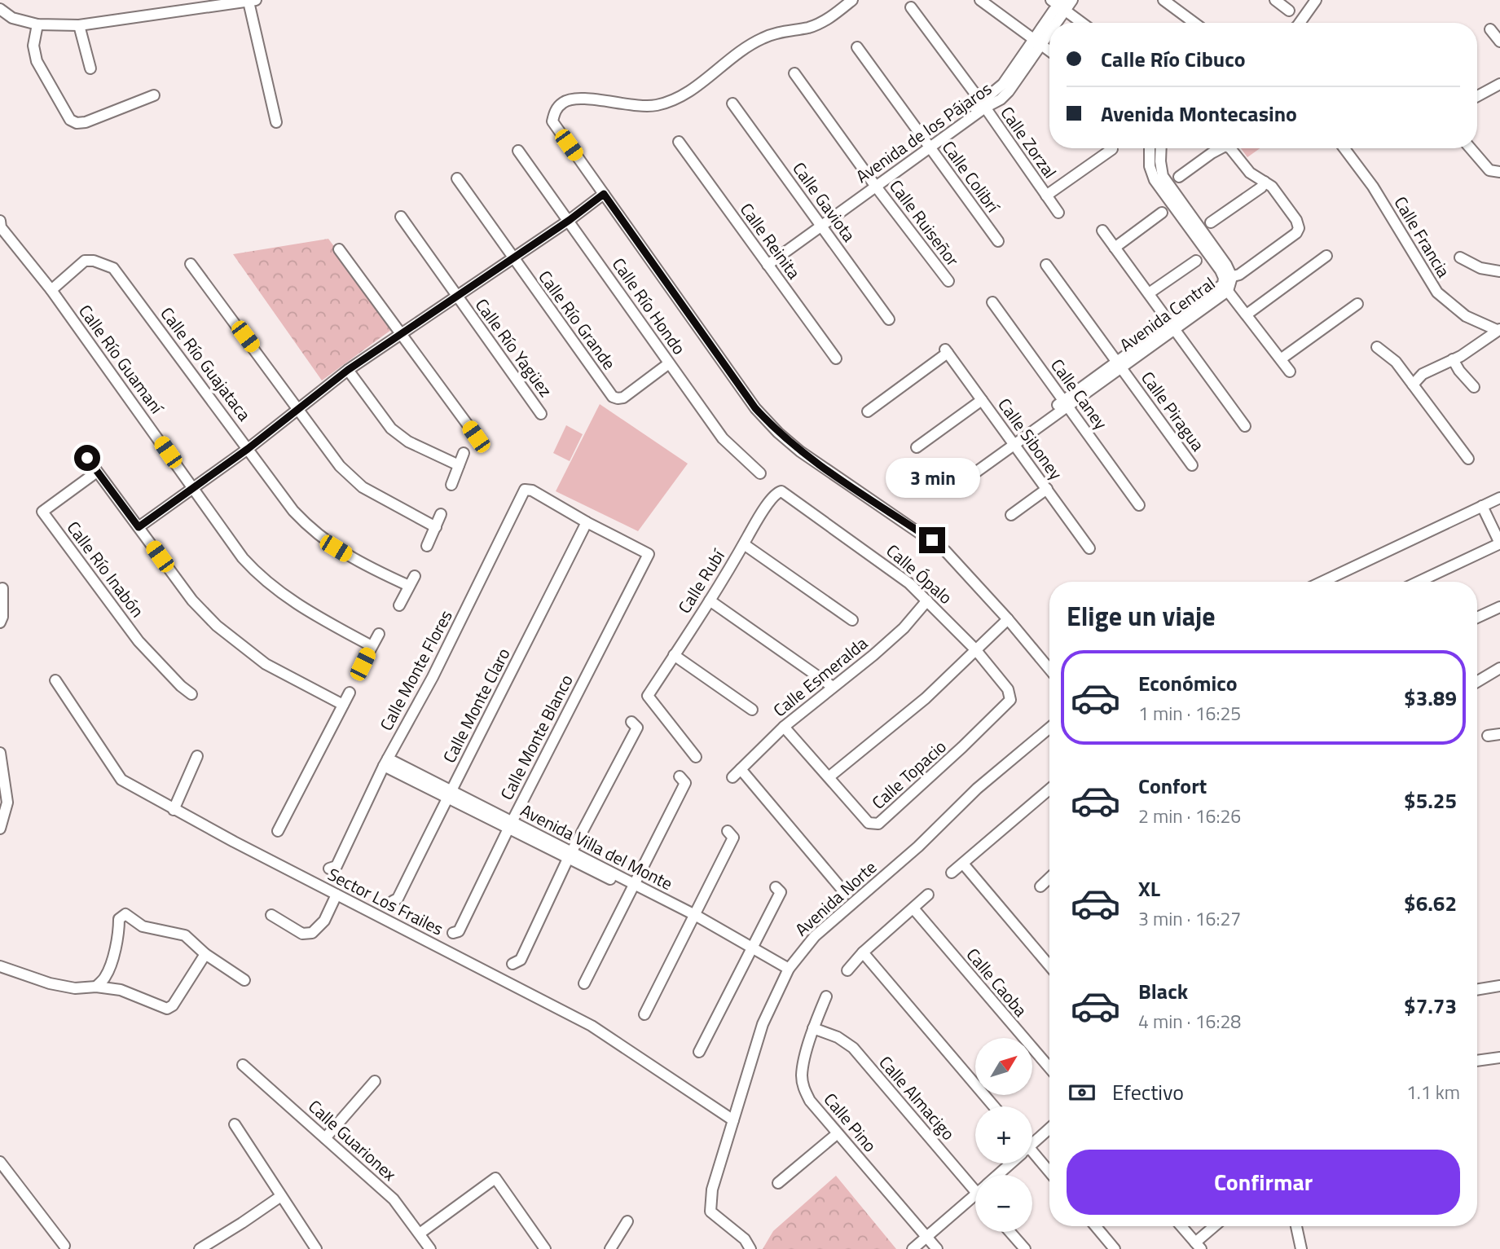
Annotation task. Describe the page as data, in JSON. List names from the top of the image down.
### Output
{
  "streets": {
    "street": [
      "Avenida de los Pájaros",
      "Calle Zorzal",
      "Calle Colibrí",
      "Calle Gaviota",
      "Calle Ruiseñor",
      "Calle Francia",
      "Calle Reinita",
      "Calle Río Hondo",
      "Avenida Central",
      "Calle Río Grande",
      "Calle Río Yagüez",
      "Calle Río Guamaní",
      "Calle Río Guajataca",
      "Calle Caney",
      "Calle Piragua",
      "Calle Siboney",
      "Calle Río Inabón",
      "Calle Ópalo",
      "Calle Rubí",
      "Calle Monte Flores",
      "Calle Esmeralda",
      "Calle Monte Claro",
      "Calle Monte Blanco",
      "Calle Topacio",
      "Avenida Villa del Monte",
      "Avenida Norte",
      "Sector Los Frailes",
      "Calle Caoba",
      "Calle Almacigo",
      "Calle Pino",
      "Calle Guarionex"
    ]
  },
  "crossings": [
    ["Avenida de los Pájaros", "Calle Zorzal"],
    ["Avenida de los Pájaros", "Calle Colibrí"],
    ["Avenida de los Pájaros", "Calle Gaviota"],
    ["Avenida de los Pájaros", "Calle Ruiseñor"],
    ["Avenida de los Pájaros", "Calle Reinita"],
    ["Calle Río Hondo", "Calle Río Grande"],
    ["Avenida Central", "Calle Caney"],
    ["Avenida Central", "Calle Piragua"],
    ["Avenida Central", "Calle Siboney"],
    ["Calle Río Guamaní", "Calle Río Guajataca"],
    ["Calle Ópalo", "Calle Rubí"],
    ["Calle Ópalo", "Calle Esmeralda"],
    ["Calle Ópalo", "Calle Topacio"],
    ["Calle Monte Flores", "Calle Monte Claro"],
    ["Calle Monte Flores", "Calle Monte Blanco"],
    ["Calle Monte Flores", "Avenida Villa del Monte"],
    ["Calle Esmeralda", "Calle Topacio"],
    ["Calle Monte Claro", "Calle Monte Blanco"],
    ["Calle Monte Claro", "Avenida Villa del Monte"],
    ["Calle Monte Blanco", "Avenida Villa del Monte"],
    ["Avenida Villa del Monte", "Avenida Norte"],
    ["Avenida Norte", "Sector Los Frailes"],
    ["Calle Almacigo", "Calle Pino"]
  ],
  "north": "top right",
  "page": {
    "banner": ["Calle Río Cibuco", "Avenida Montecasino"],
    "bubble": "3 min",
    "heading": "Elige un viaje",
    "list": [
      {
        "name": "Económico",
        "note": "1 min · 16:25",
        "value": "$3.89"
      },
      {
        "name": "Confort",
        "note": "2 min · 16:26",
        "value": "$5.25"
      },
      {
        "name": "XL",
        "note": "3 min · 16:27",
        "value": "$6.62"
      },
      {
        "name": "Black",
        "note": "4 min · 16:28",
        "value": "$7.73"
      }
    ],
    "map_buttons": ["+", "−"],
    "pay": ["Efectivo", "1.1 km"],
    "buttons": "Confirmar"
  }
}
